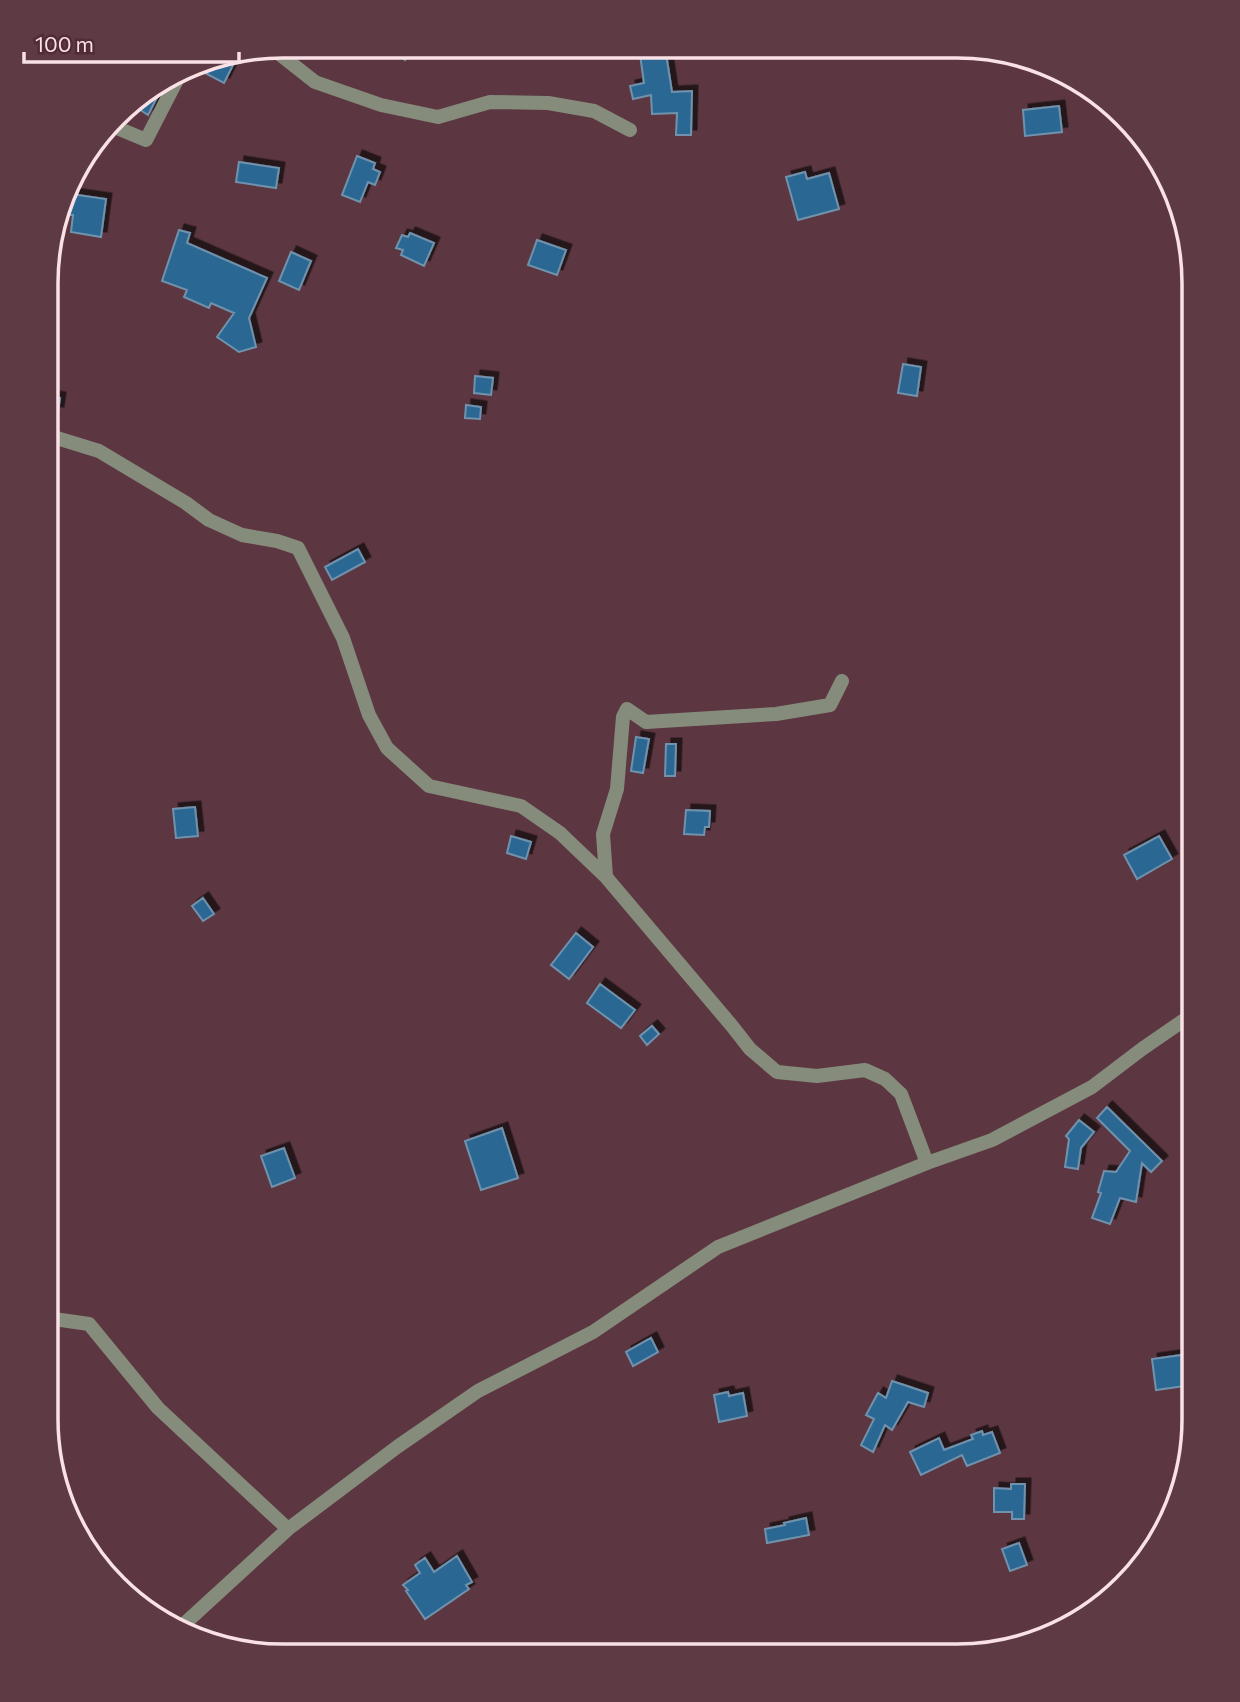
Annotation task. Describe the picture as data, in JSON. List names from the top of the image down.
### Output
{
  "scale_bar": "100 m"
}
